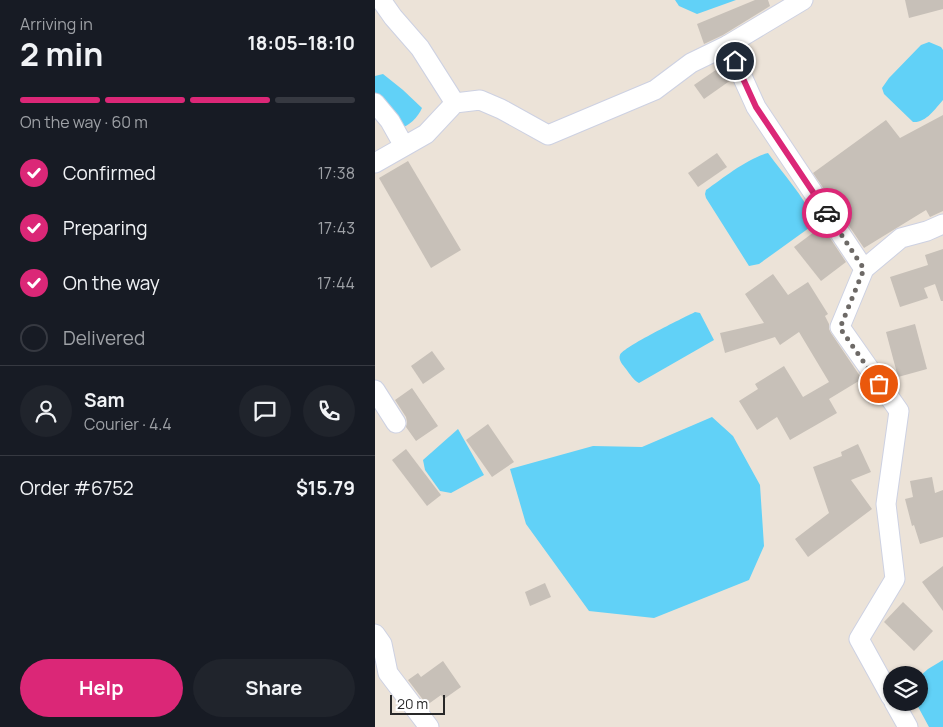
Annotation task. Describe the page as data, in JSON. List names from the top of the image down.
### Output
{
  "scale_bar": "20 m",
  "page": {
    "heading": ["2 min", "Arriving in", "18:05–18:10"],
    "panel": [
      "Sam",
      "Courier · 4.4",
      "Order #6752",
      "$15.79"
    ],
    "bar": "On the way · 60 m",
    "list": [
      ["Confirmed", "17:38"],
      ["Preparing", "17:43"],
      ["On the way", "17:44"],
      "Delivered"
    ],
    "buttons": ["Help", "Share"],
    "scale": "20 m"
  }
}
